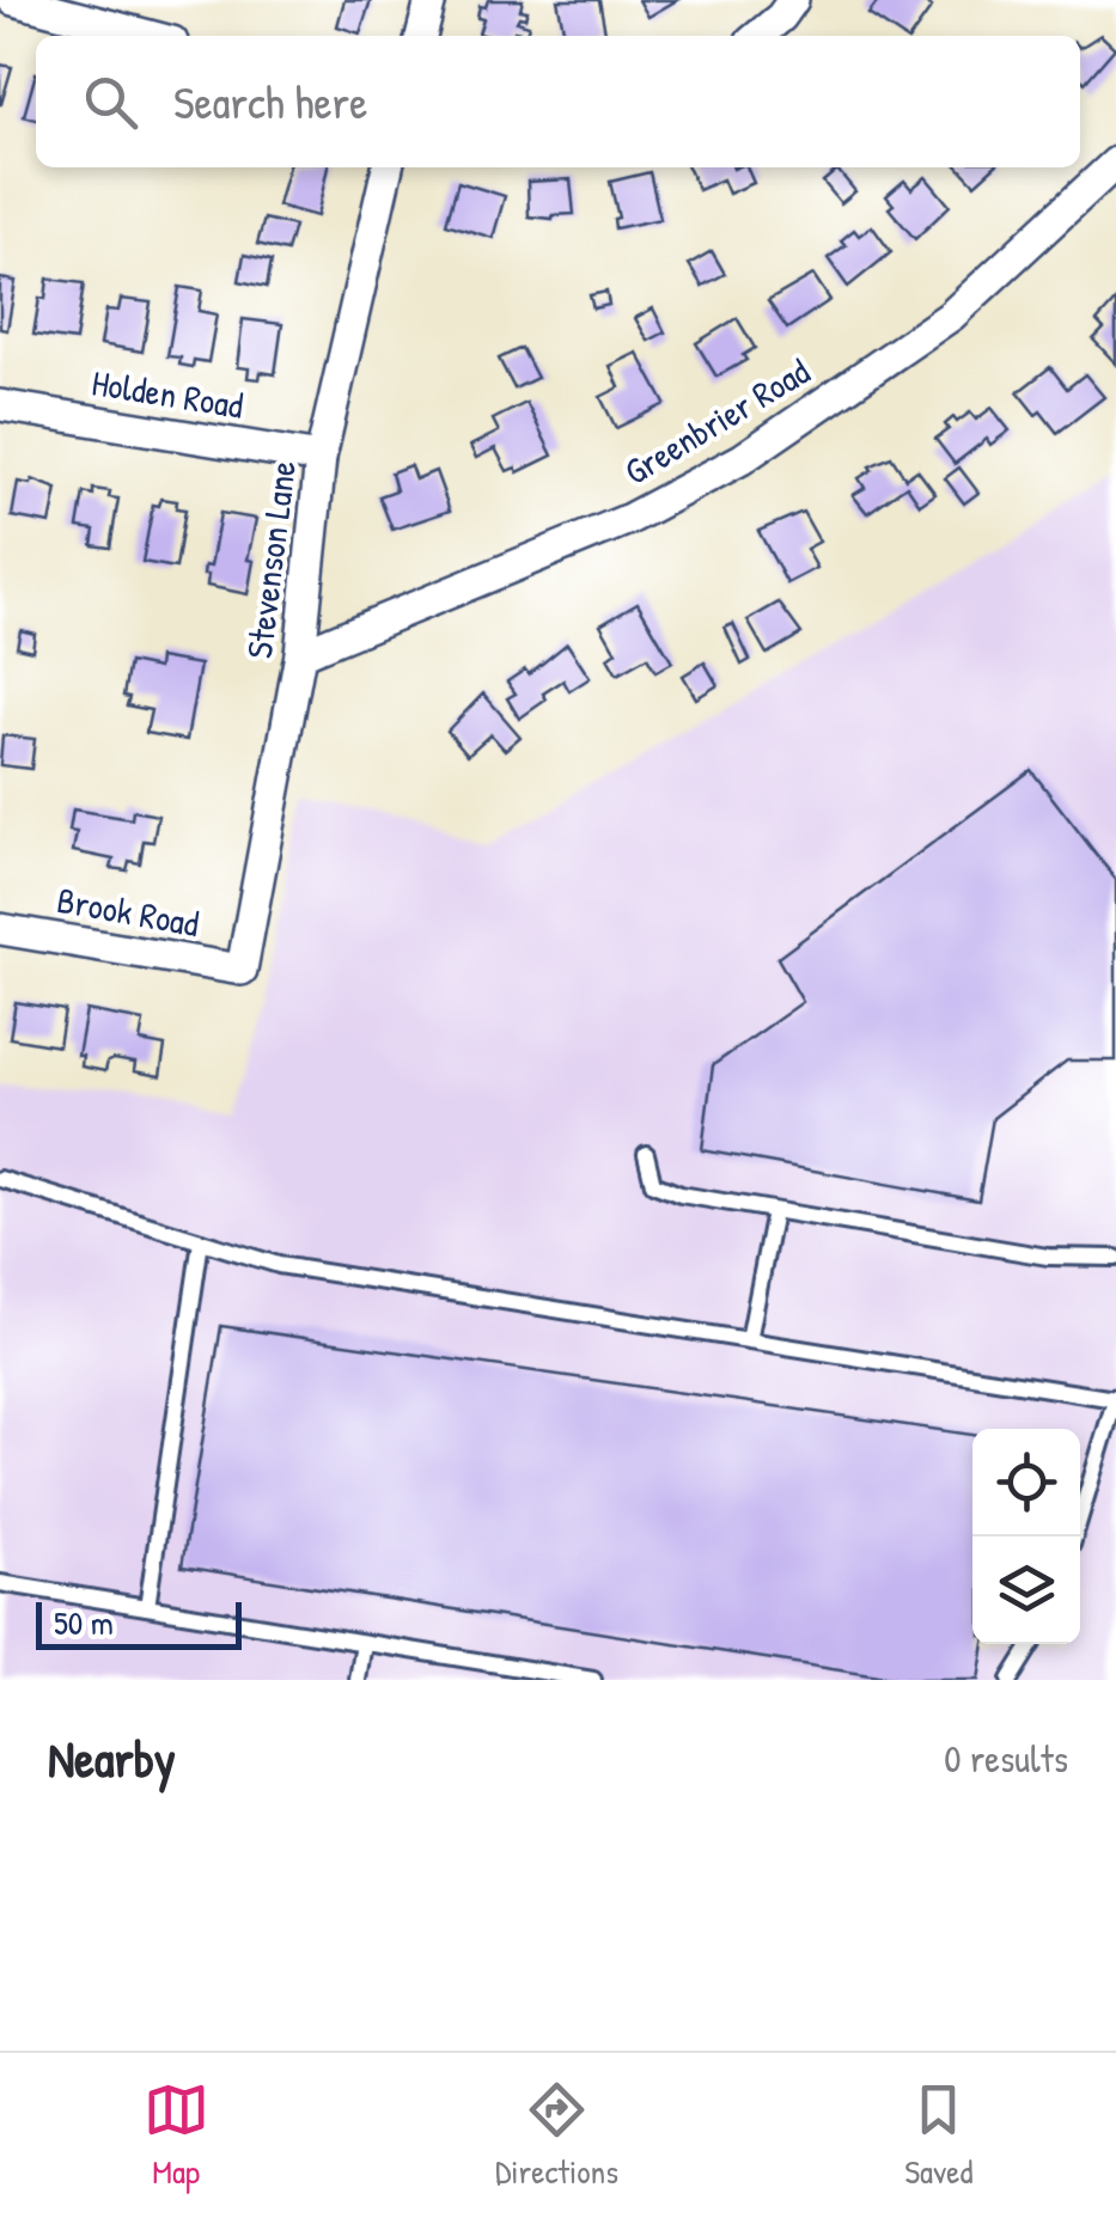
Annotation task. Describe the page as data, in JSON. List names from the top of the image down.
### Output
{
  "streets": {
    "street": [
      "Holden Road",
      "Greenbrier Road",
      "Stevenson Lane",
      "Brook Road"
    ]
  },
  "crossings": [
    ["Holden Road", "Stevenson Lane"],
    ["Greenbrier Road", "Stevenson Lane"],
    ["Stevenson Lane", "Brook Road"]
  ],
  "scale_bar": "50 m",
  "page": {
    "search": "Search here",
    "scale": "50 m",
    "heading": ["Nearby", "0 results"],
    "nav": ["Map", "Directions", "Saved"]
  }
}
